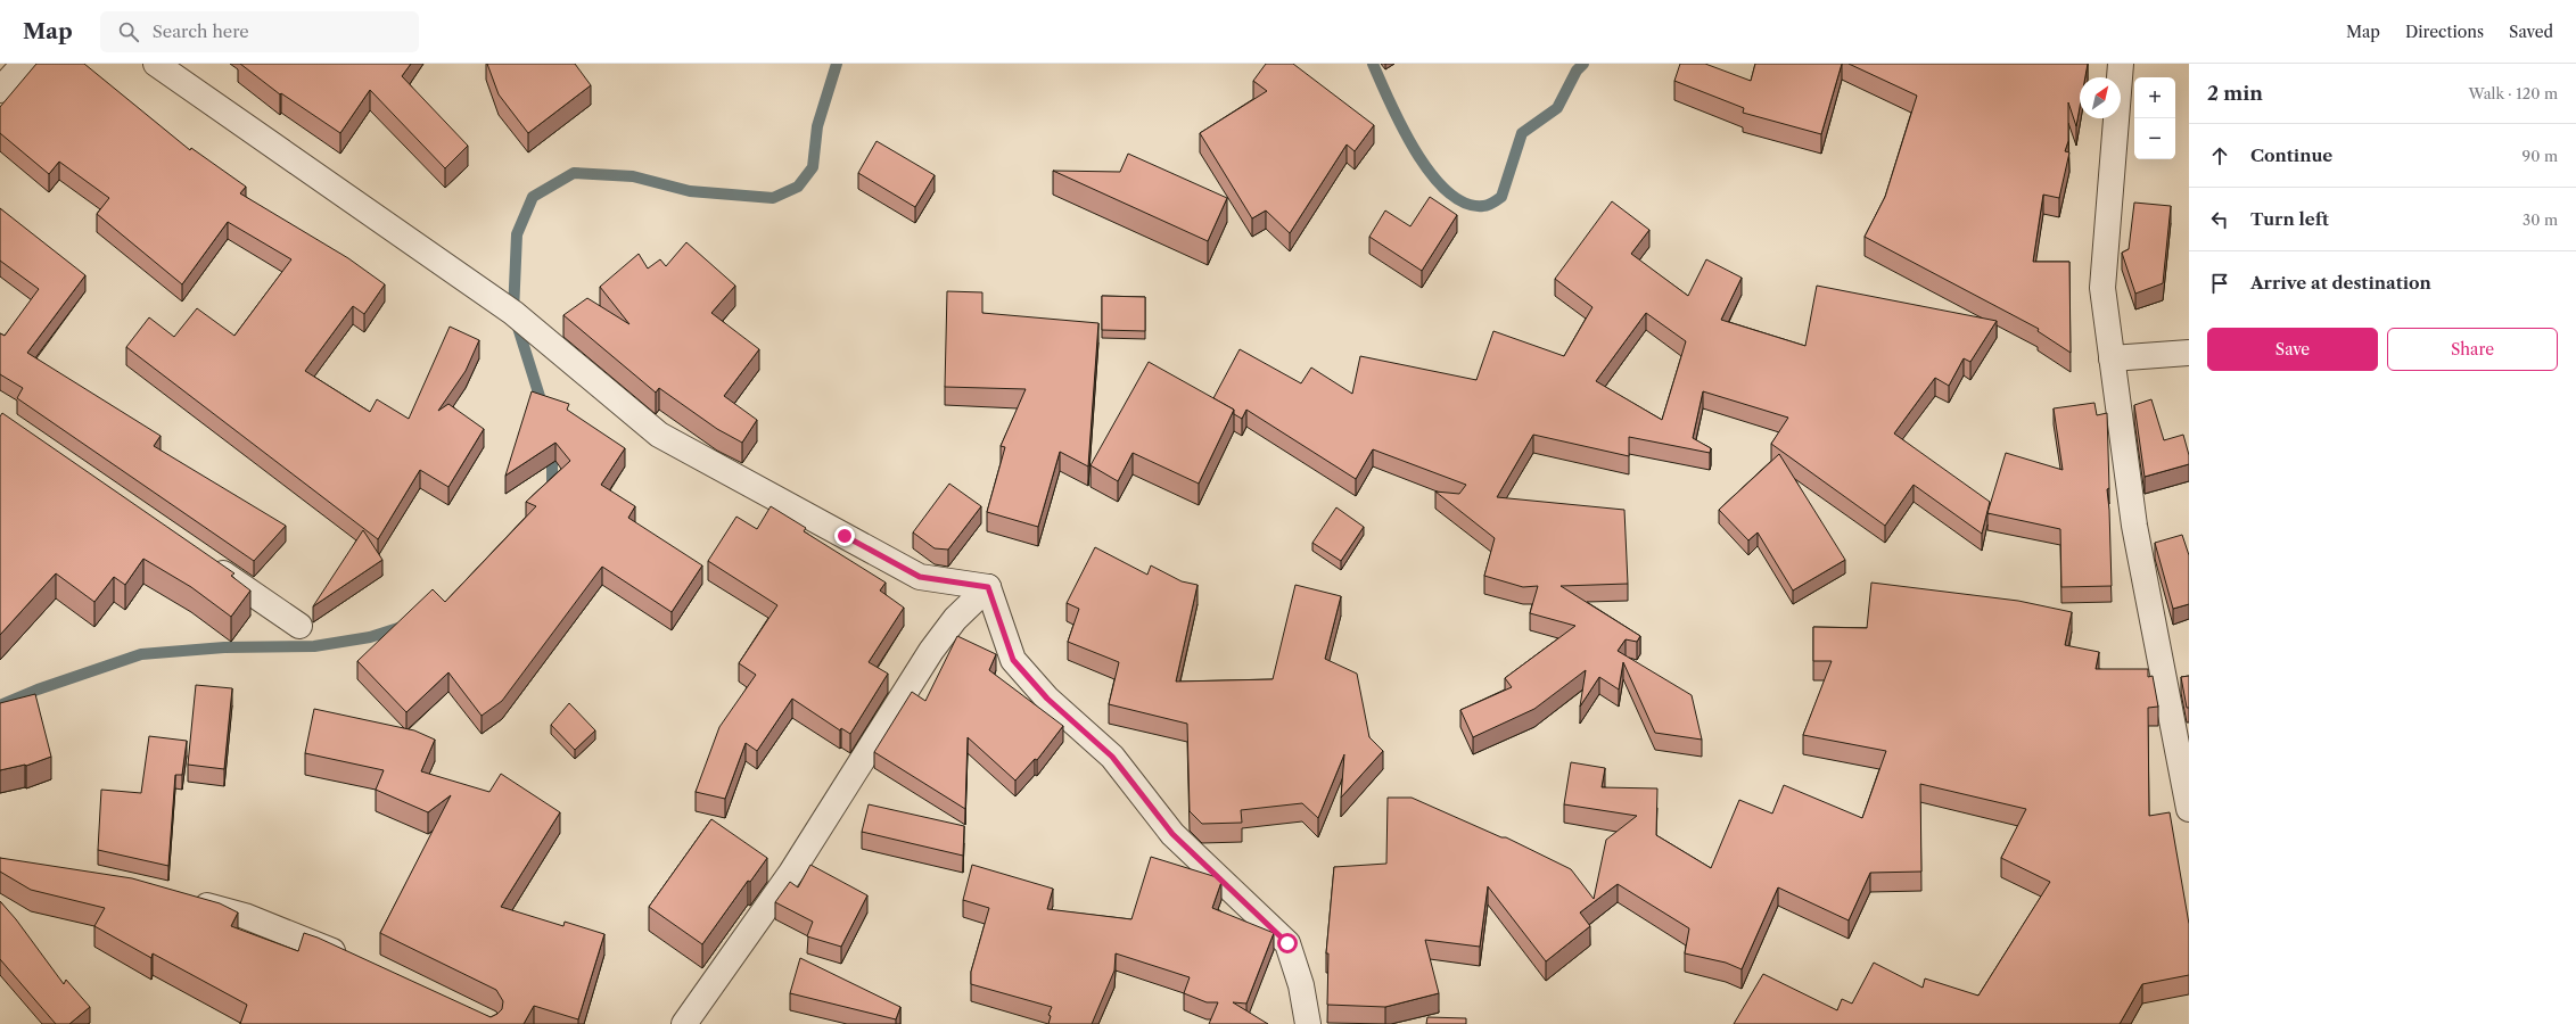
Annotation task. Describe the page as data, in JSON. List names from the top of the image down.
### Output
{
  "north": "top right",
  "page": {
    "header": "Map",
    "search": "Search here",
    "nav": ["Map", "Directions", "Saved"],
    "heading": ["2 min", "Walk · 120 m"],
    "map_buttons": ["+", "−"],
    "list": [
      ["Continue", "90 m"],
      ["Turn left", "30 m"],
      "Arrive at destination"
    ],
    "buttons": ["Save", "Share"]
  }
}
